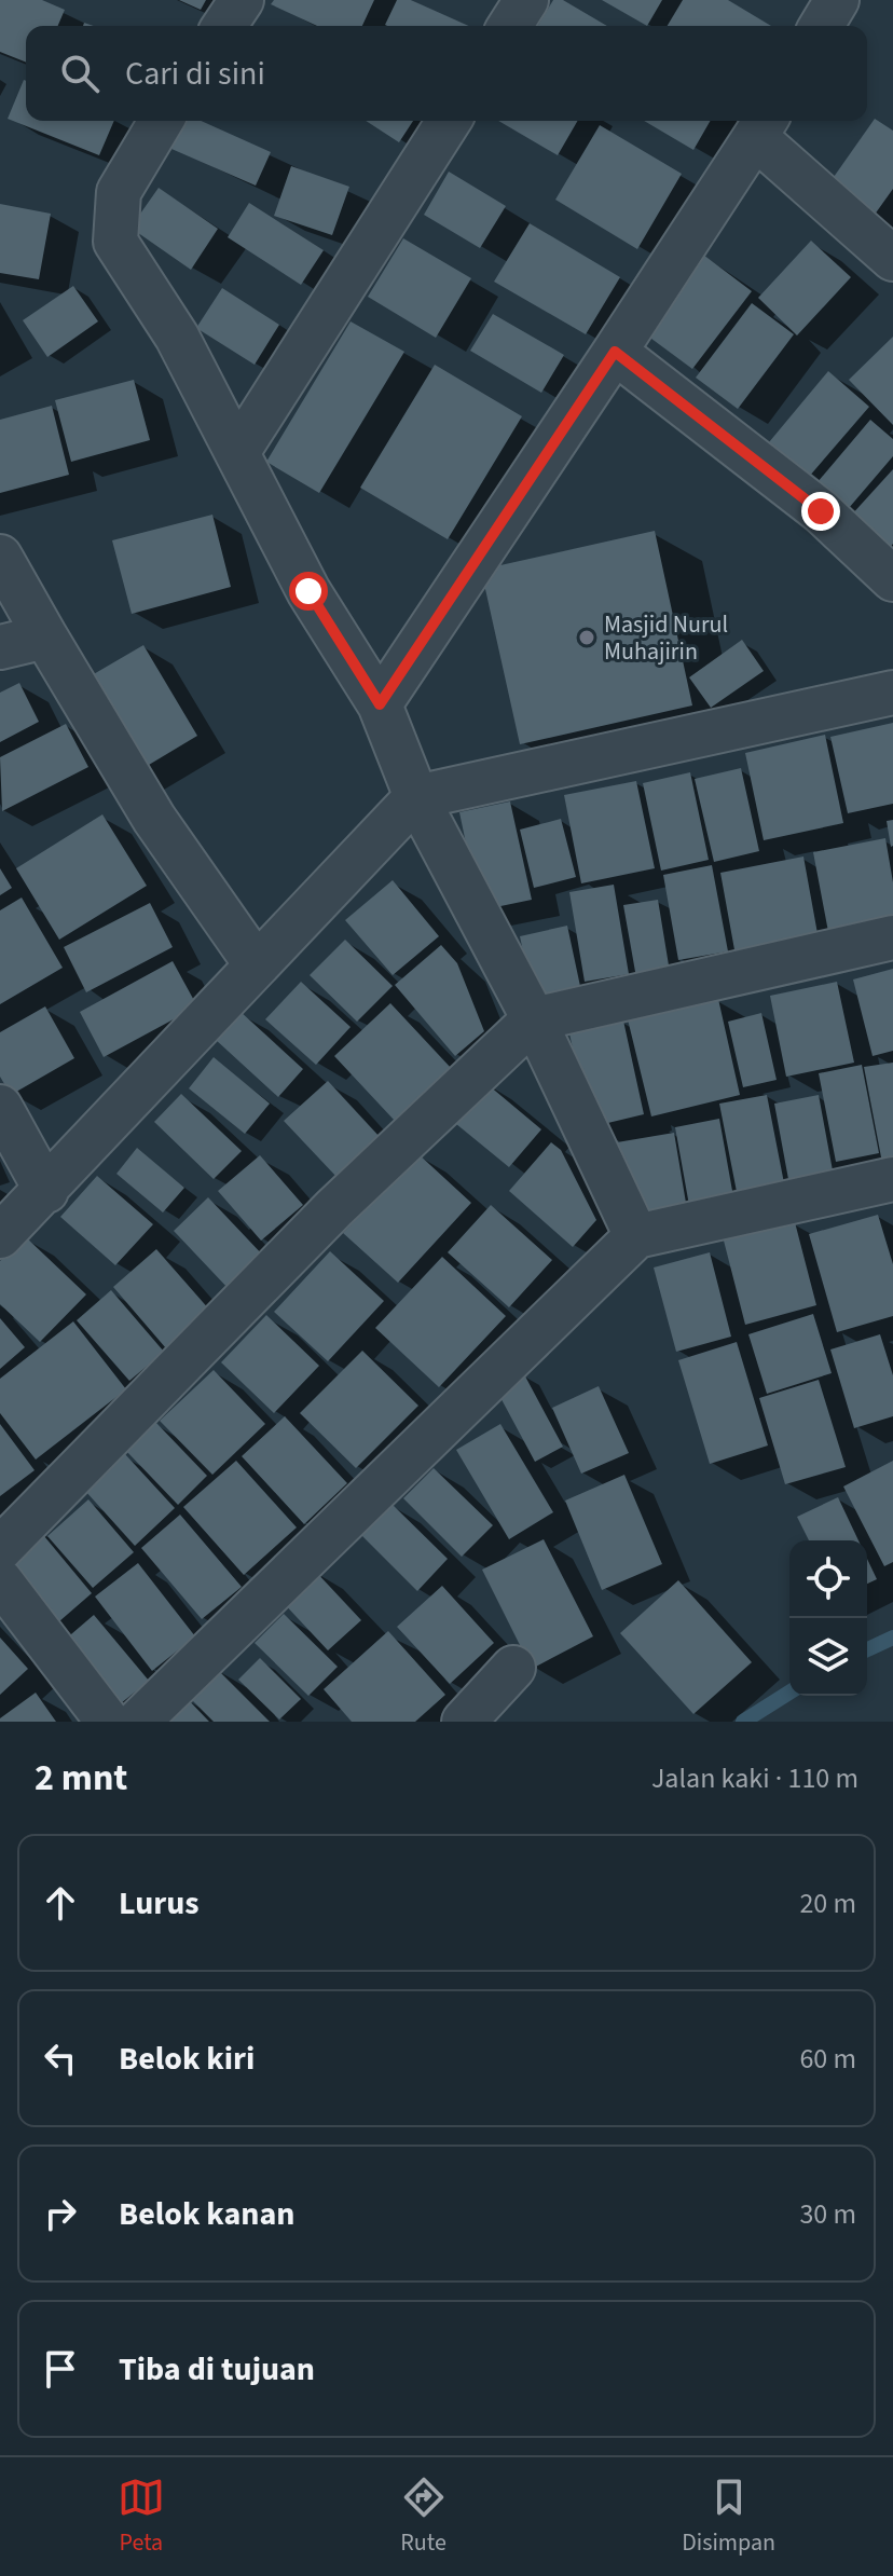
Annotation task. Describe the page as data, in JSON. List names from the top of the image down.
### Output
{
  "places": ["Masjid Nurul Muhajirin"],
  "page": {
    "search": "Cari di sini",
    "heading": ["2 mnt", "Jalan kaki · 110 m"],
    "list": [
      ["Lurus", "20 m"],
      ["Belok kiri", "60 m"],
      ["Belok kanan", "30 m"],
      "Tiba di tujuan"
    ],
    "nav": ["Peta", "Rute", "Disimpan"]
  }
}
